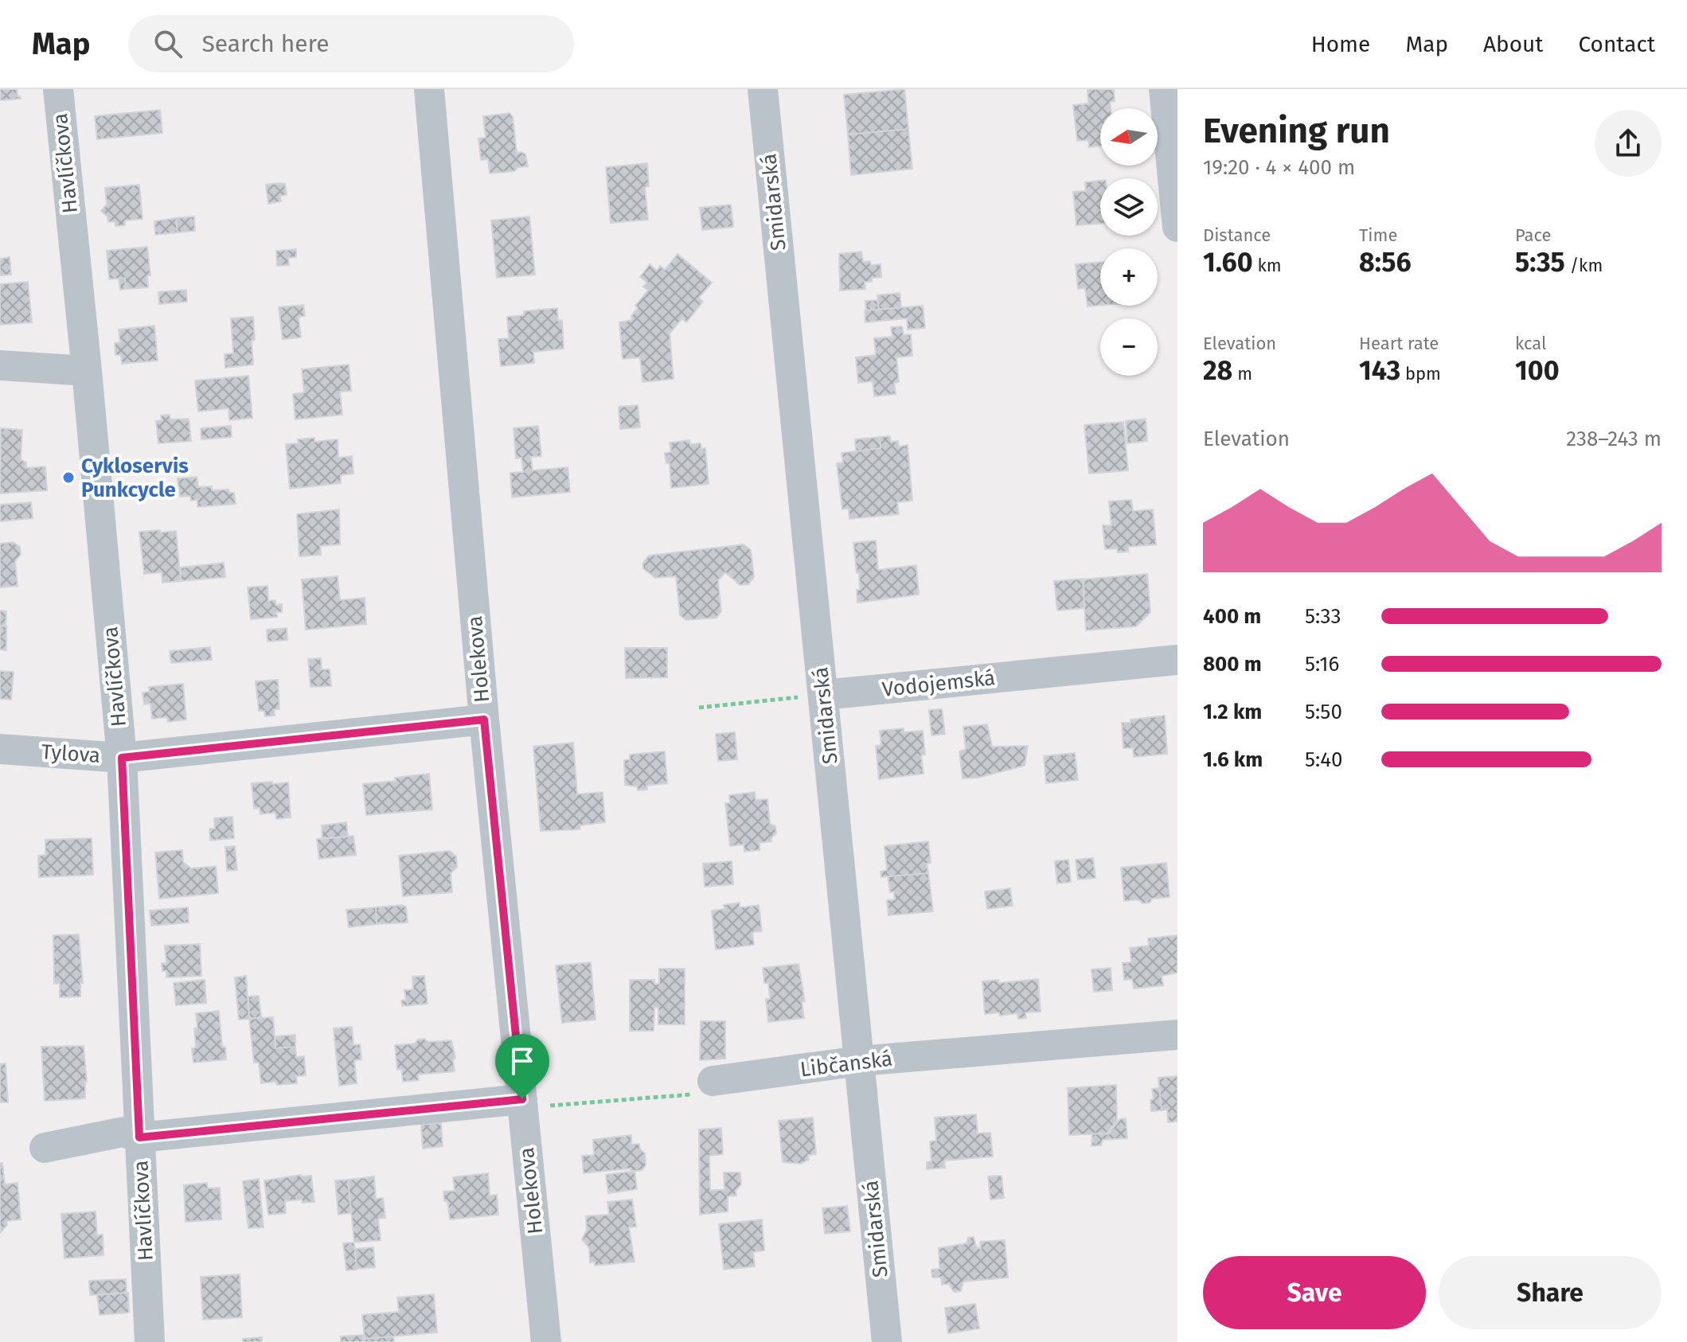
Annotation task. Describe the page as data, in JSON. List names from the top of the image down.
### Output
{
  "streets": {
    "street": [
      "Havlíčkova",
      "Smidarská",
      "Holekova",
      "Vodojemská",
      "Tylova",
      "Libčanská"
    ]
  },
  "crossings": [
    ["Havlíčkova", "Tylova"],
    ["Smidarská", "Vodojemská"],
    ["Smidarská", "Libčanská"],
    ["Holekova", "Tylova"]
  ],
  "places": ["Cykloservis Punkcycle"],
  "north": "left",
  "page": {
    "header": "Map",
    "search": "Search here",
    "nav": [
      "Home",
      "Map",
      "About",
      "Contact"
    ],
    "heading": ["Evening run", "19:20 · 4 × 400 m"],
    "map_buttons": ["+", "−"],
    "stats": [
      ["Distance", "1.60 km"],
      ["Time", "8:56"],
      ["Pace", "5:35 /km"],
      ["Elevation", "28 m"],
      ["Heart rate", "143 bpm"],
      ["kcal", "100"]
    ],
    "chart": ["Elevation", "238–243 m"],
    "list": [
      {
        "name": "400 m",
        "note": "5:33"
      },
      {
        "name": "800 m",
        "note": "5:16"
      },
      {
        "name": "1.2 km",
        "note": "5:50"
      },
      {
        "name": "1.6 km",
        "note": "5:40"
      }
    ],
    "buttons": ["Save", "Share"]
  }
}
